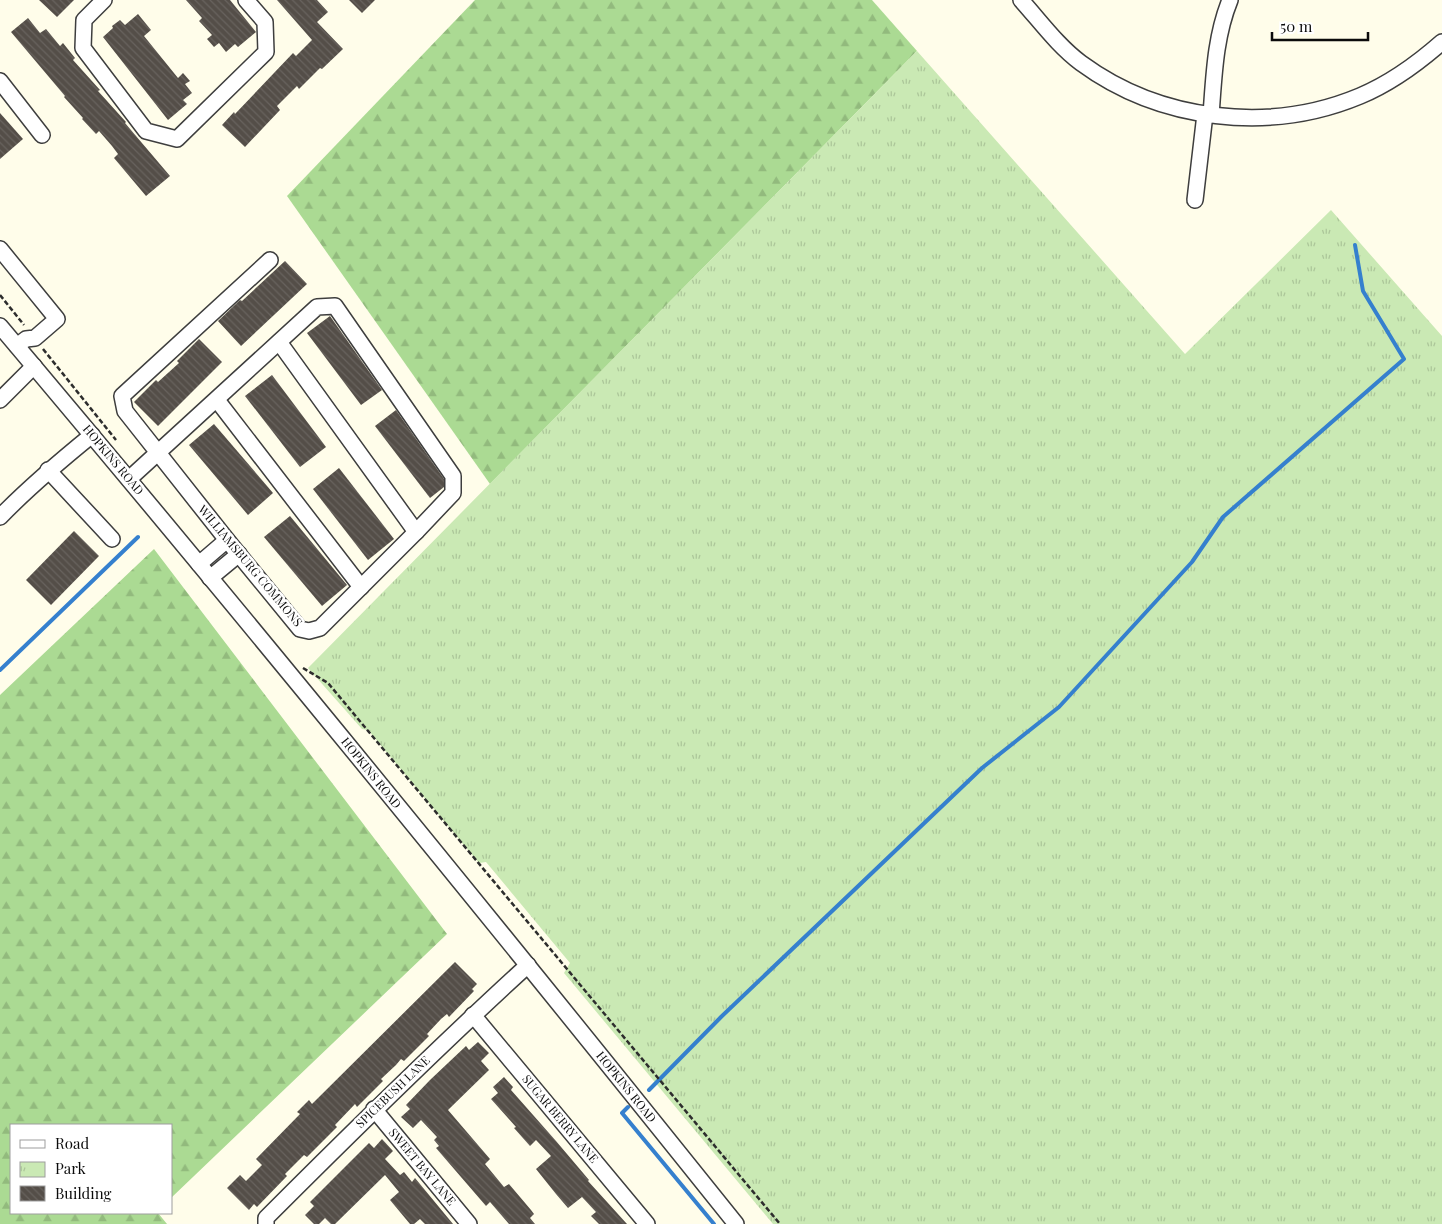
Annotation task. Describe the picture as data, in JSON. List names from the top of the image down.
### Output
{
  "streets": {
    "street": [
      "HOPKINS ROAD",
      "WILLIAMSBURG COMMONS",
      "SPICEBUSH LANE",
      "SUGAR BERRY LANE",
      "SWEET BAY LANE"
    ]
  },
  "crossings": [
    ["HOPKINS ROAD", "WILLIAMSBURG COMMONS"],
    ["HOPKINS ROAD", "SPICEBUSH LANE"],
    ["SPICEBUSH LANE", "SUGAR BERRY LANE"],
    ["SPICEBUSH LANE", "SWEET BAY LANE"]
  ],
  "legend": ["Road", "Park", "Building"],
  "scale_bar": "50 m"
}
